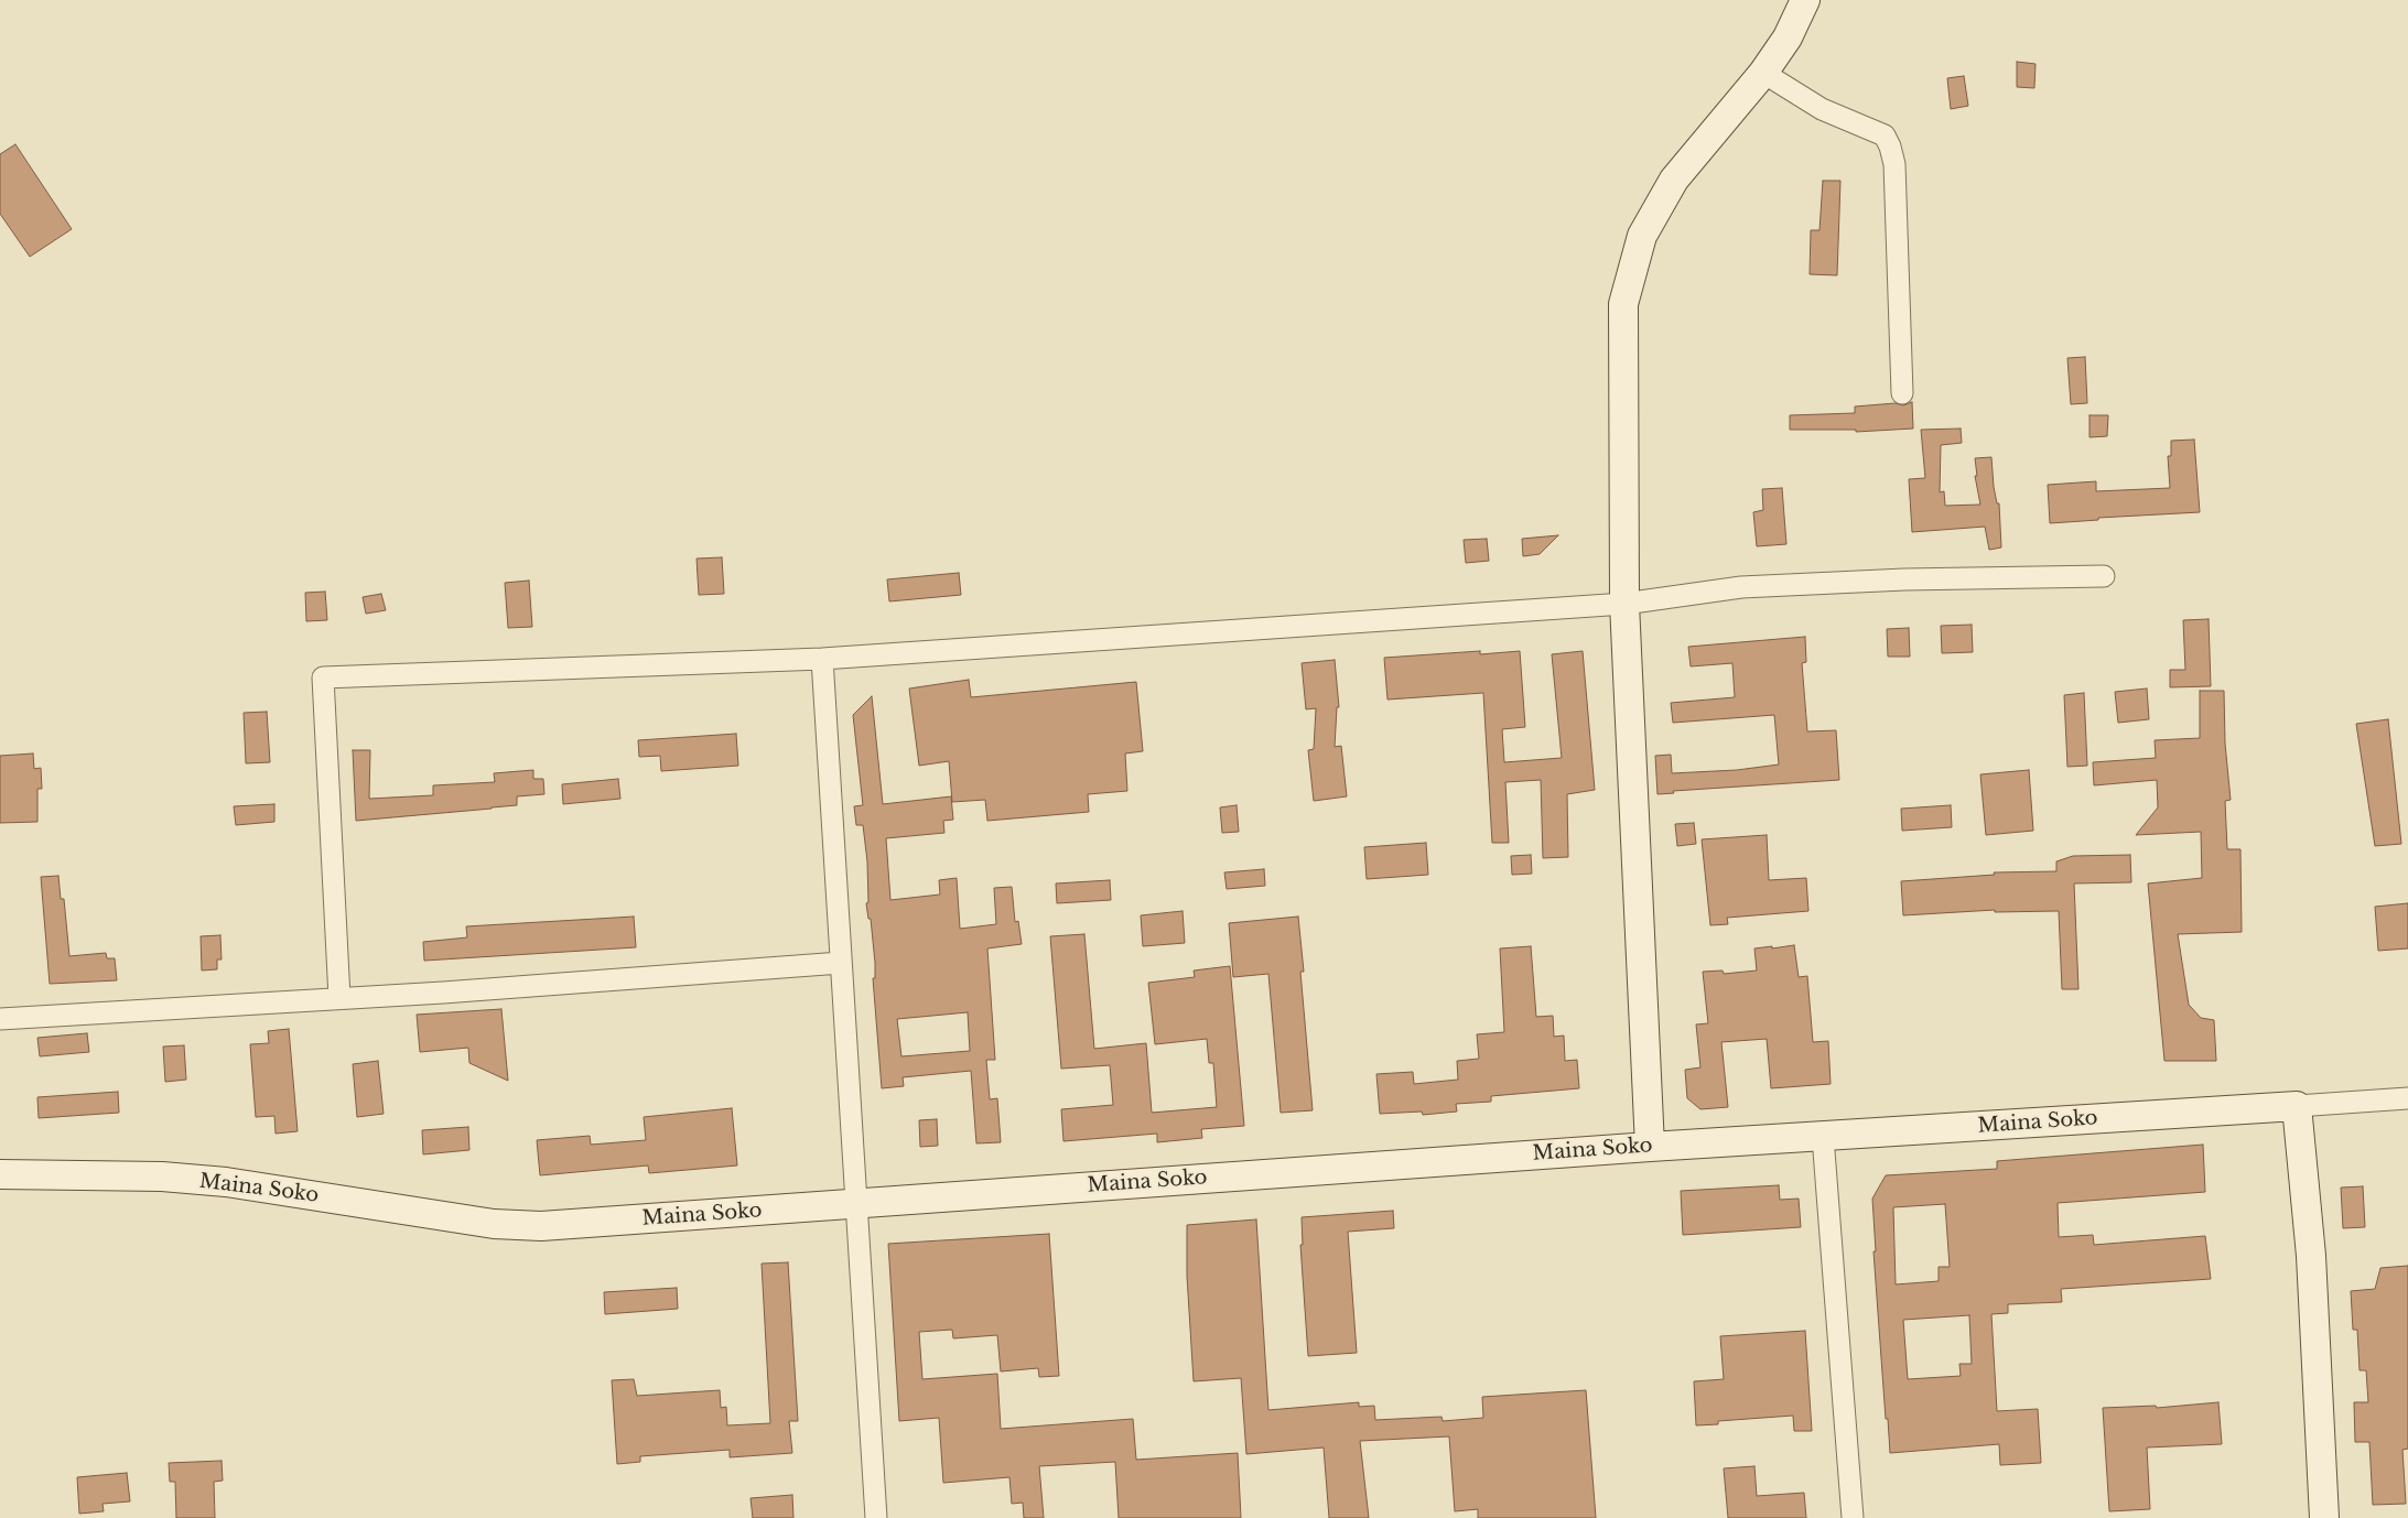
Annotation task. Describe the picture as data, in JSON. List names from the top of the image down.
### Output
{
  "streets": {
    "street": ["Maina Soko"]
  }
}
